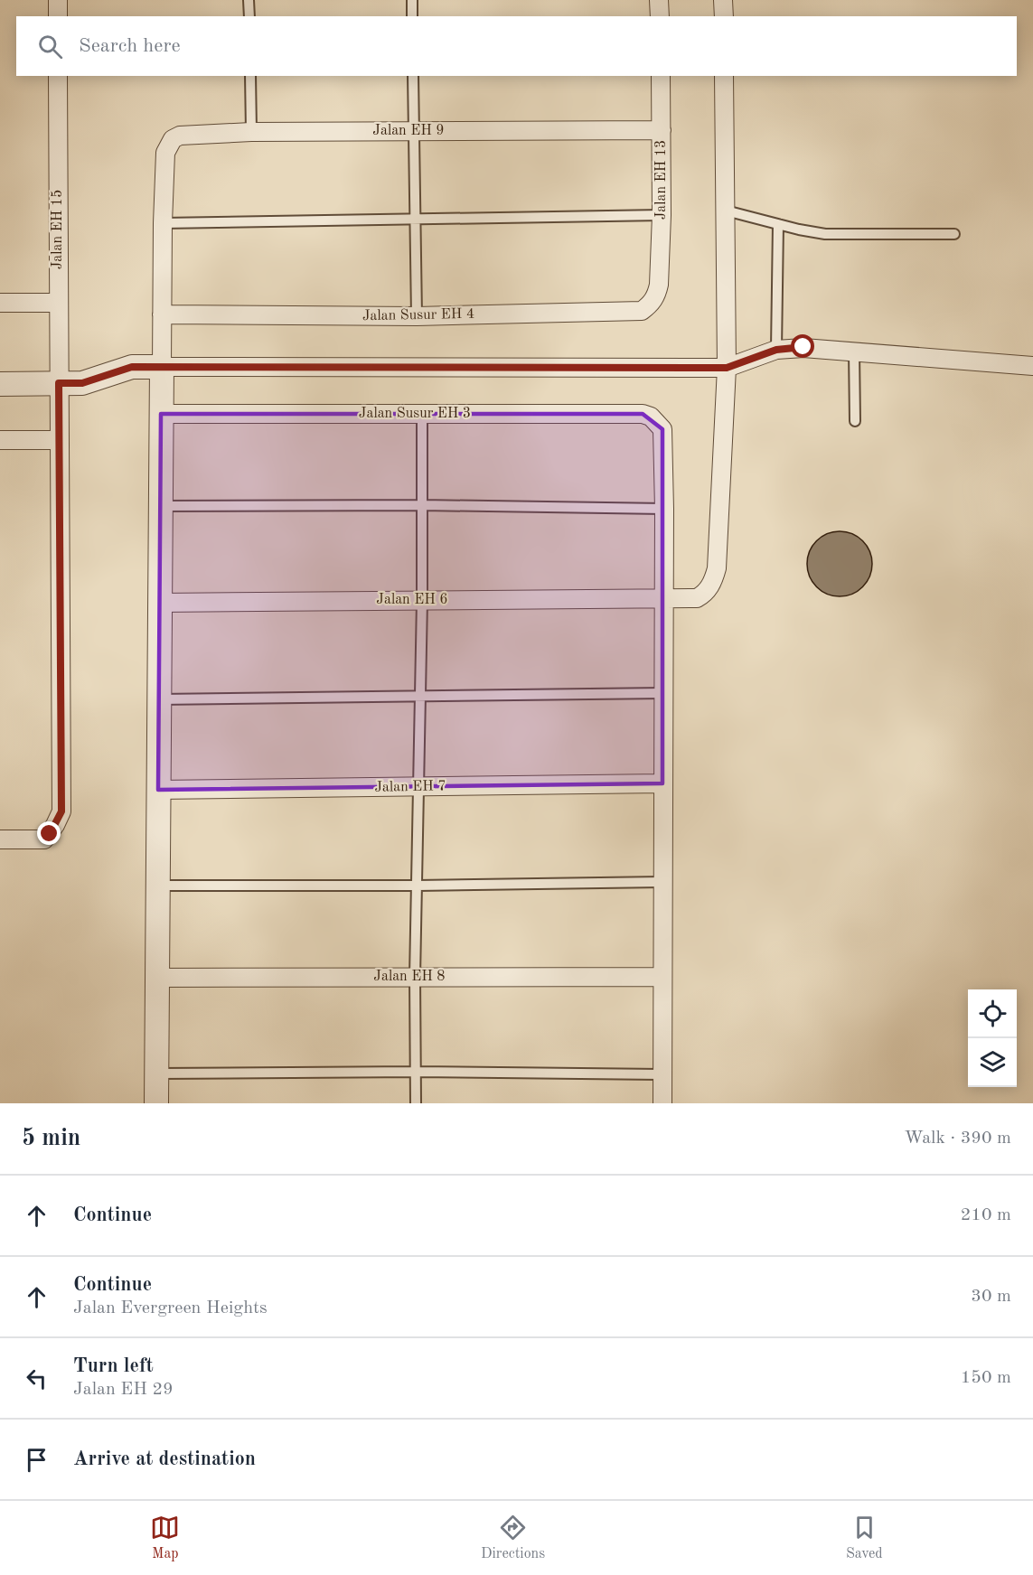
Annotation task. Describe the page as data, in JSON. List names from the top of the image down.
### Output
{
  "streets": {
    "street": [
      "Jalan EH 9",
      "Jalan EH 13",
      "Jalan EH 15",
      "Jalan Susur EH 4",
      "Jalan Susur EH 3",
      "Jalan EH 6",
      "Jalan EH 7",
      "Jalan EH 8"
    ]
  },
  "crossings": [
    ["Jalan EH 9", "Jalan EH 13"],
    ["Jalan EH 13", "Jalan Susur EH 4"]
  ],
  "page": {
    "search": "Search here",
    "heading": ["5 min", "Walk · 390 m"],
    "list": [
      ["Continue", "210 m"],
      ["Continue", "Jalan Evergreen Heights", "30 m"],
      ["Turn left", "Jalan EH 29", "150 m"],
      "Arrive at destination"
    ],
    "nav": ["Map", "Directions", "Saved"]
  }
}
